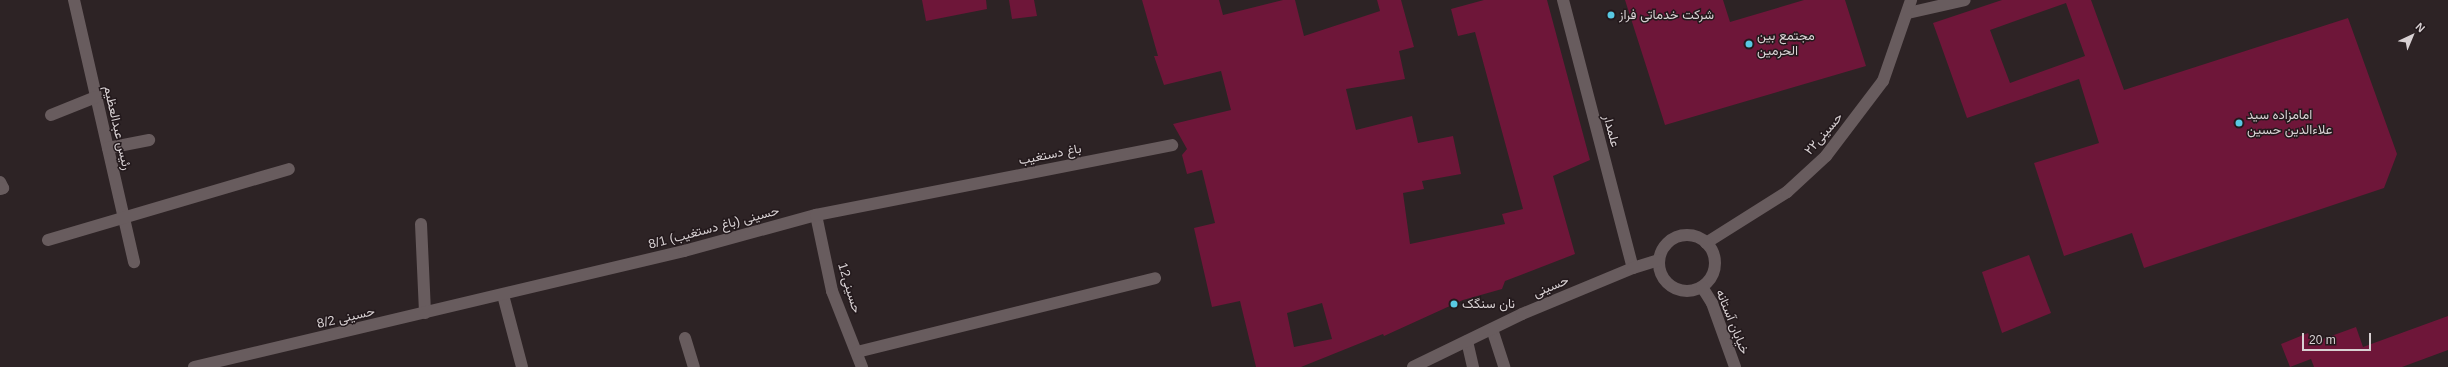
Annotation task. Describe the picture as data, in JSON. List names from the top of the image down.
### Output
{
  "streets": {
    "street": [
      "رئیس عبدالعظیم",
      "علمدار",
      "حسینی۲۲",
      "باغ دستغیب",
      "8/1 حسینی (باغ دستغیب)",
      "حسینی",
      "حسینی12",
      "8/2 حسینی",
      "خیابان آستانه"
    ]
  },
  "crossings": [
    ["علمدار", "حسینی"],
    ["حسینی۲۲", "حسینی"],
    ["حسینی۲۲", "خیابان آستانه"],
    ["باغ دستغیب", "8/1 حسینی (باغ دستغیب)"],
    ["8/1 حسینی (باغ دستغیب)", "حسینی12"],
    ["8/1 حسینی (باغ دستغیب)", "8/2 حسینی"],
    ["حسینی", "خیابان آستانه"]
  ],
  "places": [
    "شرکت خدماتی فراز",
    "مجتمع بین الحرمین",
    "امامزاده سید علاءالدین حسین",
    "نان سنگک"
  ],
  "scale_bar": "20 m",
  "north": "top right"
}
